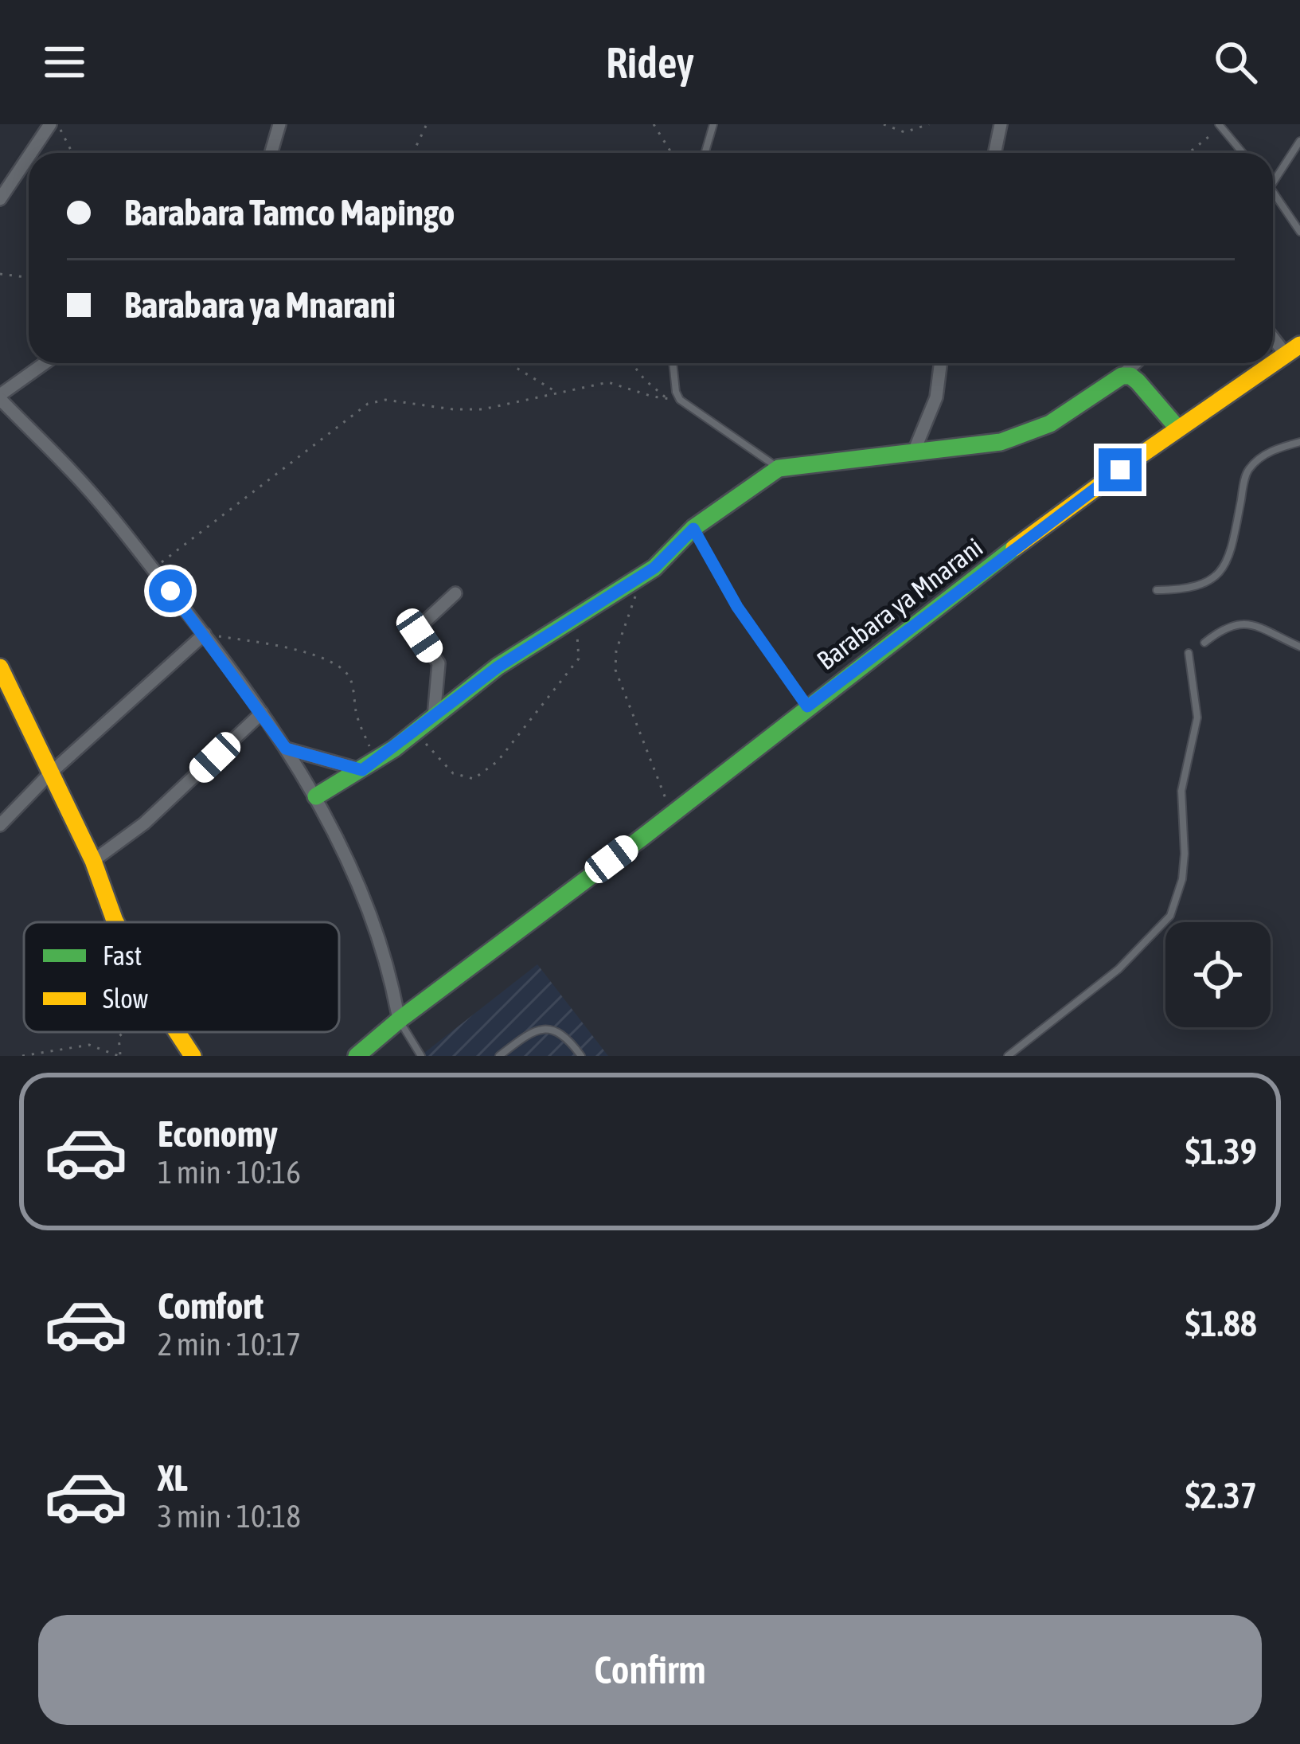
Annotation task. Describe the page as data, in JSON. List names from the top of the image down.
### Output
{
  "streets": {
    "street": ["Barabara ya Mnarani"]
  },
  "legend": ["Fast", "Slow"],
  "page": {
    "header": "Ridey",
    "banner": ["Barabara Tamco Mapingo", "Barabara ya Mnarani"],
    "list": [
      {
        "name": "Economy",
        "note": "1 min · 10:16",
        "value": "$1.39"
      },
      {
        "name": "Comfort",
        "note": "2 min · 10:17",
        "value": "$1.88"
      },
      {
        "name": "XL",
        "note": "3 min · 10:18",
        "value": "$2.37"
      }
    ],
    "buttons": "Confirm"
  }
}
